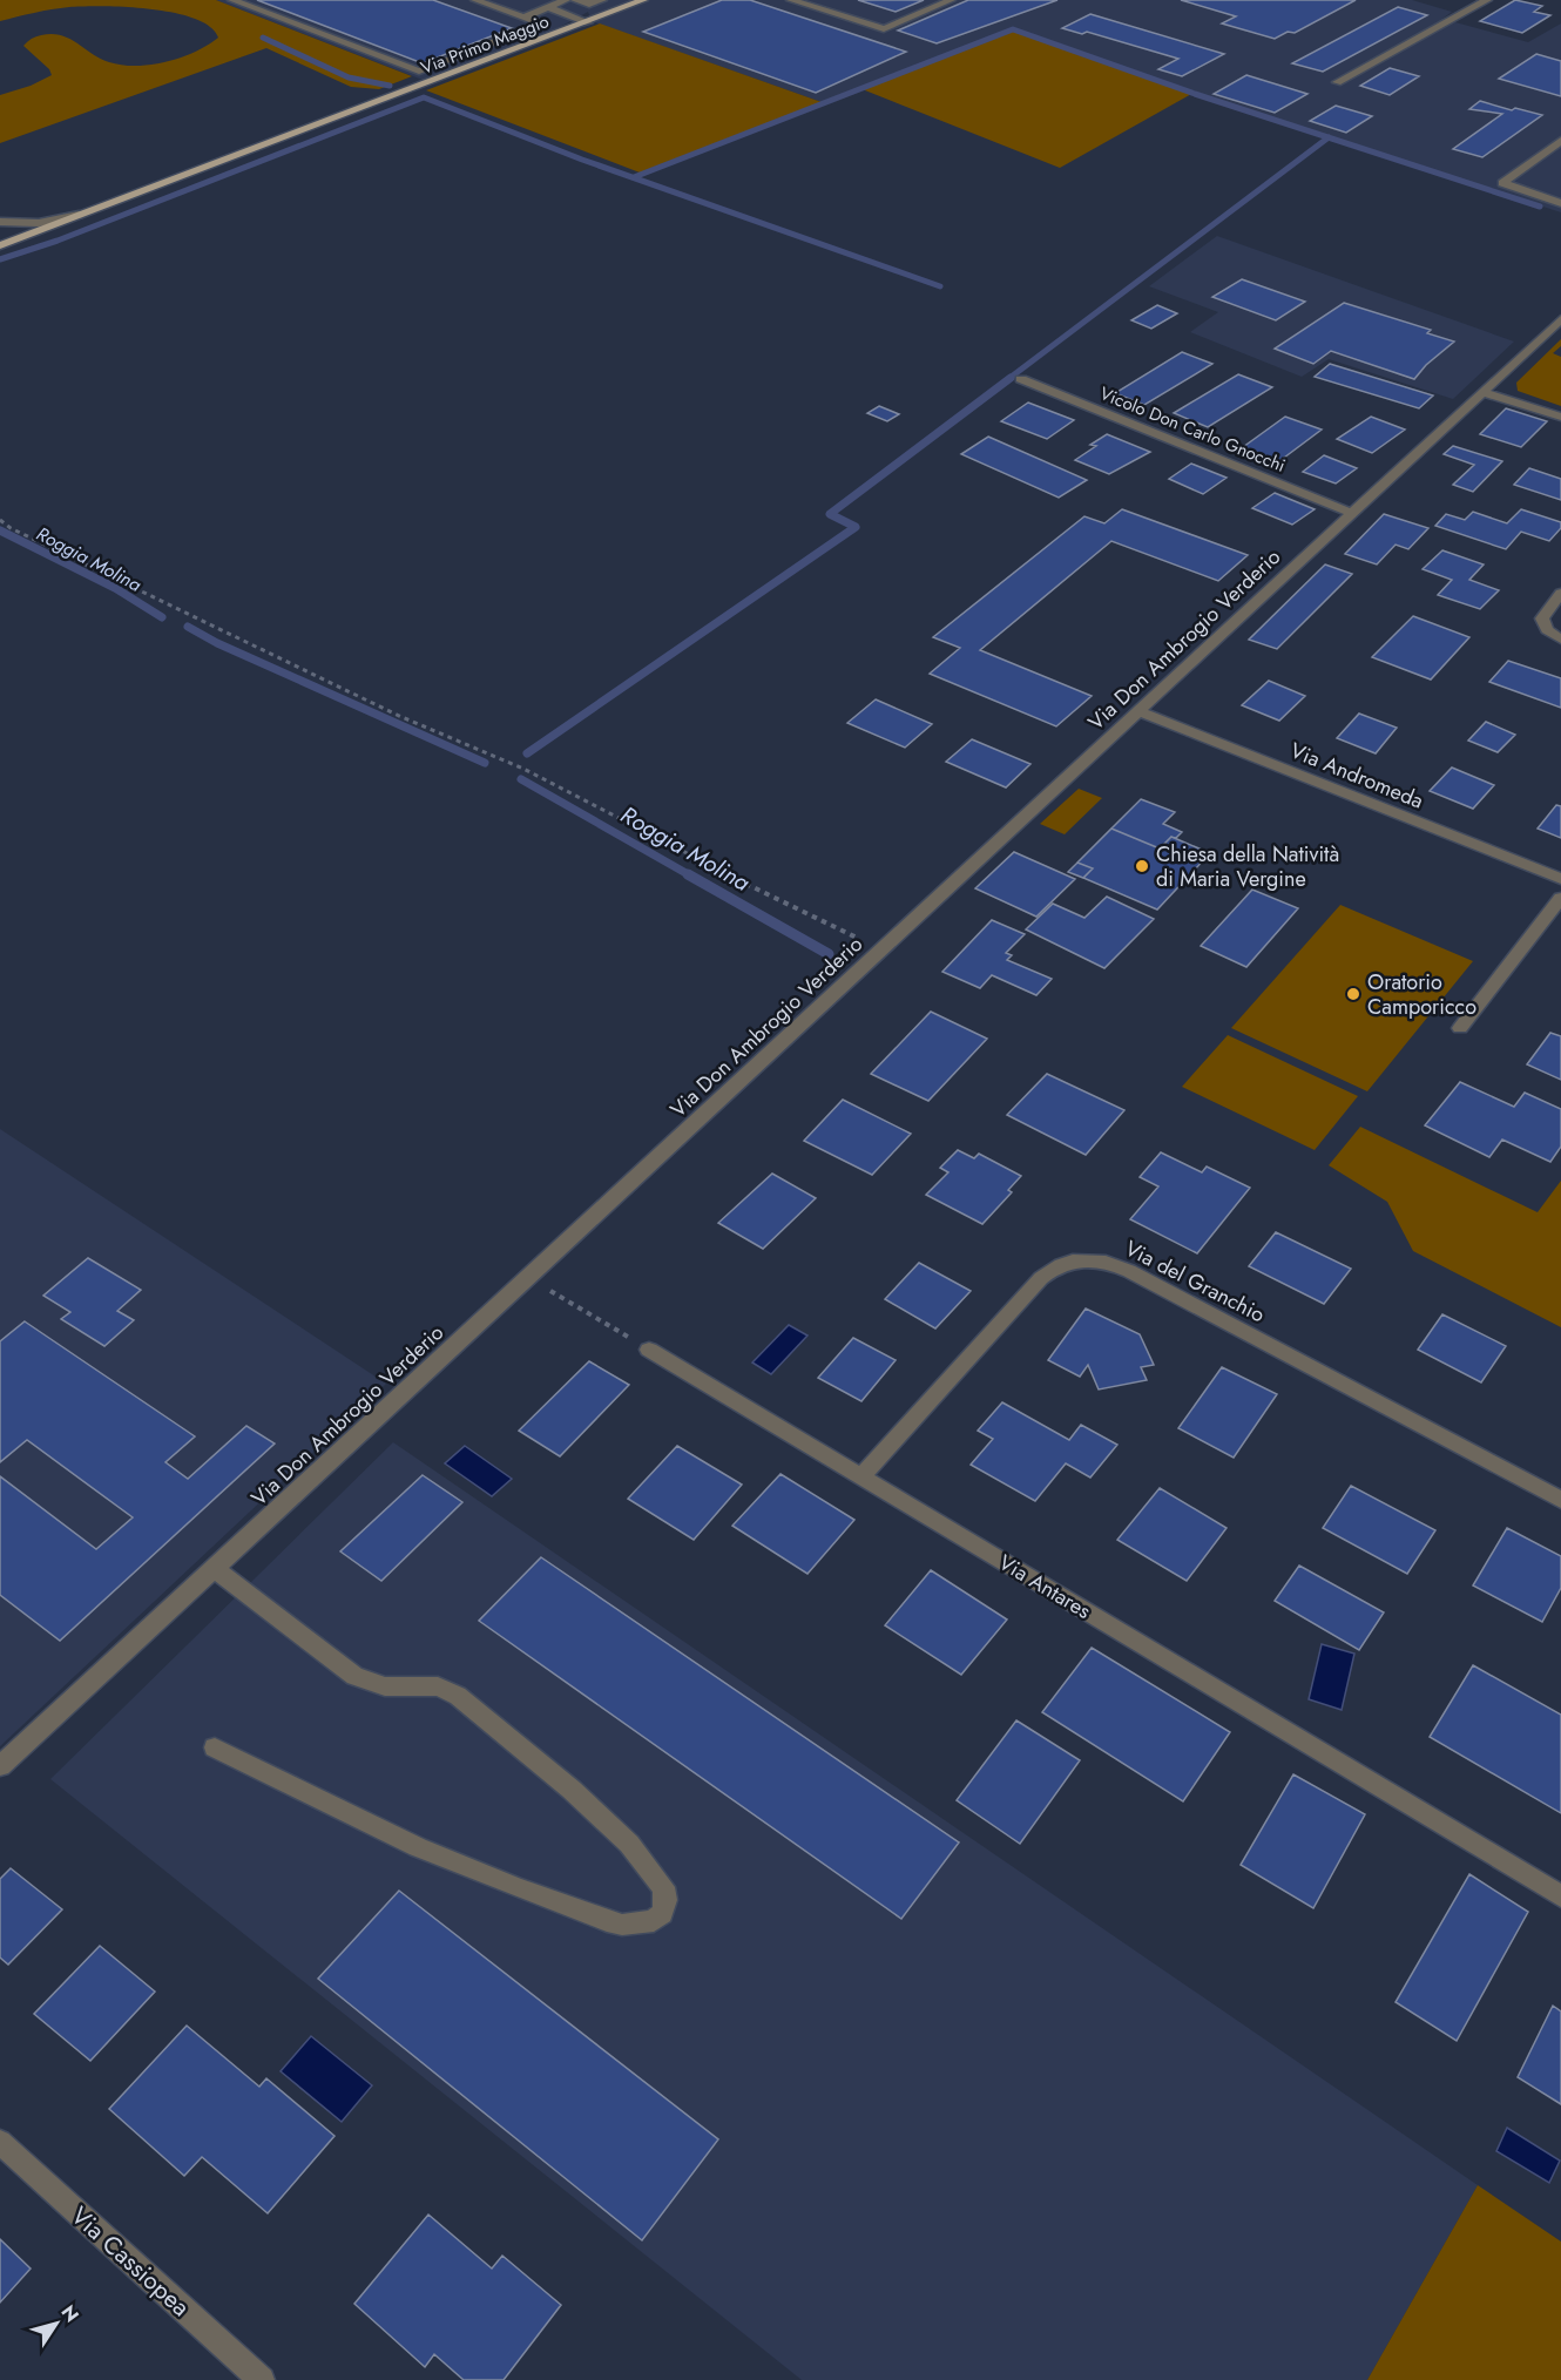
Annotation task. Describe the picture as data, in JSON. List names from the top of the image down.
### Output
{
  "streets": {
    "main road": ["Via Primo Maggio"],
    "street": [
      "Vicolo Don Carlo Gnocchi",
      "Via Don Ambrogio Verderio",
      "Via Andromeda",
      "Via del Granchio",
      "Via Antares",
      "Via Cassiopea"
    ]
  },
  "crossings": [
    ["Vicolo Don Carlo Gnocchi", "Via Don Ambrogio Verderio"],
    ["Via Don Ambrogio Verderio", "Via Andromeda"],
    ["Via del Granchio", "Via Antares"]
  ],
  "water": ["Roggia Molina"],
  "places": ["Chiesa della Natività di Maria Vergine", "Oratorio Camporicco"],
  "north": "top right"
}
